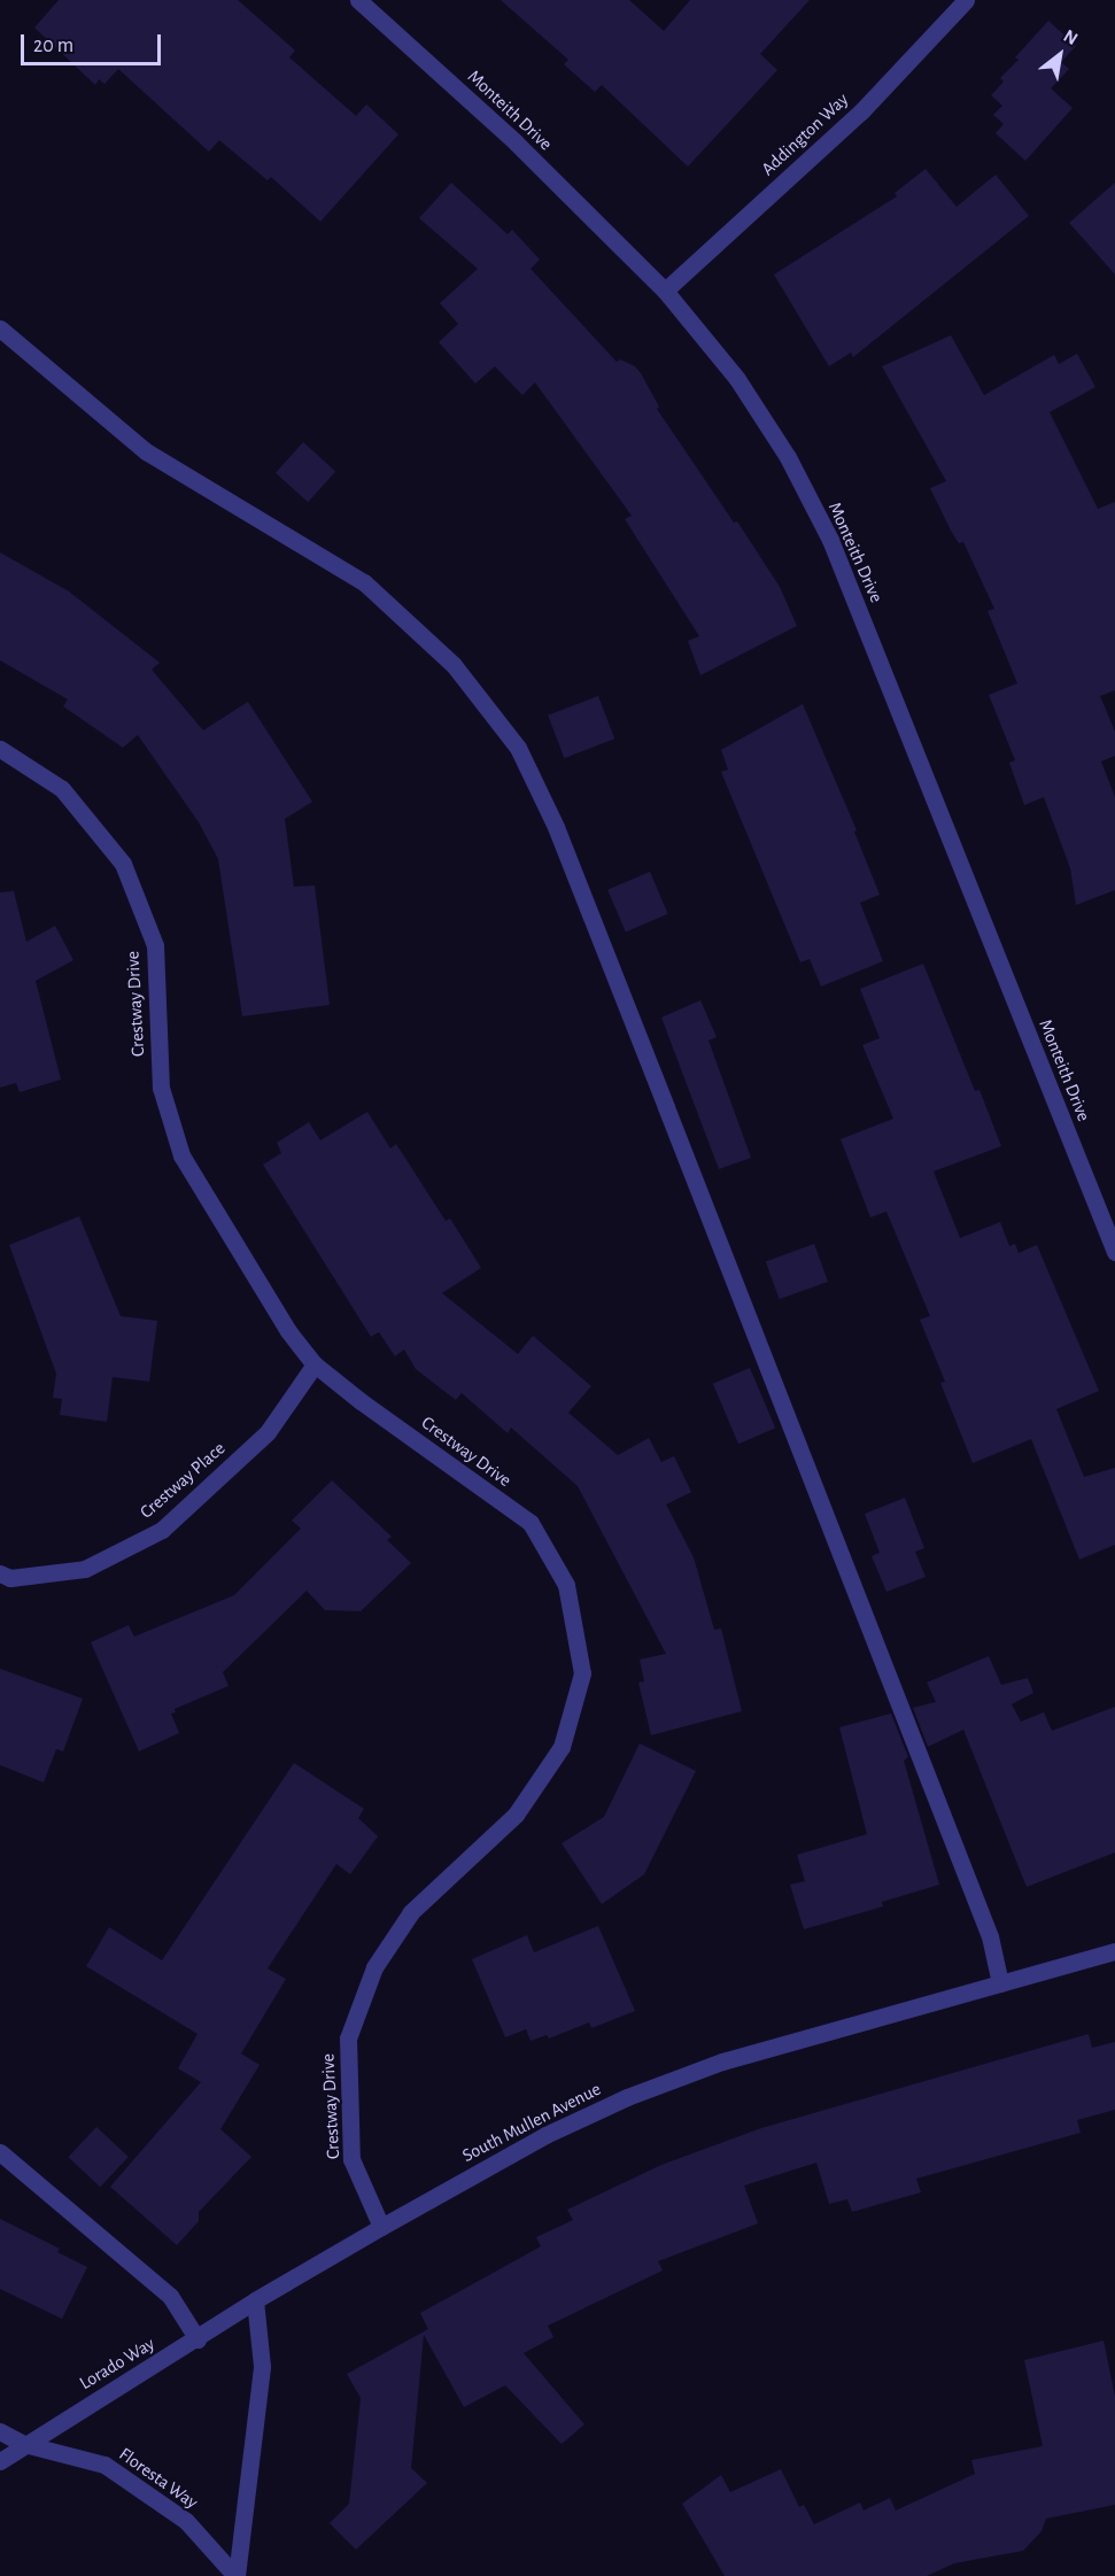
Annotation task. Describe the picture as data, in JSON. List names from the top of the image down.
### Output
{
  "streets": {
    "street": [
      "Monteith Drive",
      "Addington Way",
      "Crestway Drive",
      "Crestway Place",
      "South Mullen Avenue",
      "Lorado Way",
      "Floresta Way"
    ]
  },
  "crossings": [
    ["Monteith Drive", "Addington Way"],
    ["Crestway Drive", "Crestway Place"],
    ["Crestway Drive", "South Mullen Avenue"],
    ["South Mullen Avenue", "Lorado Way"],
    ["Lorado Way", "Floresta Way"]
  ],
  "scale_bar": "20 m",
  "north": "top right"
}
